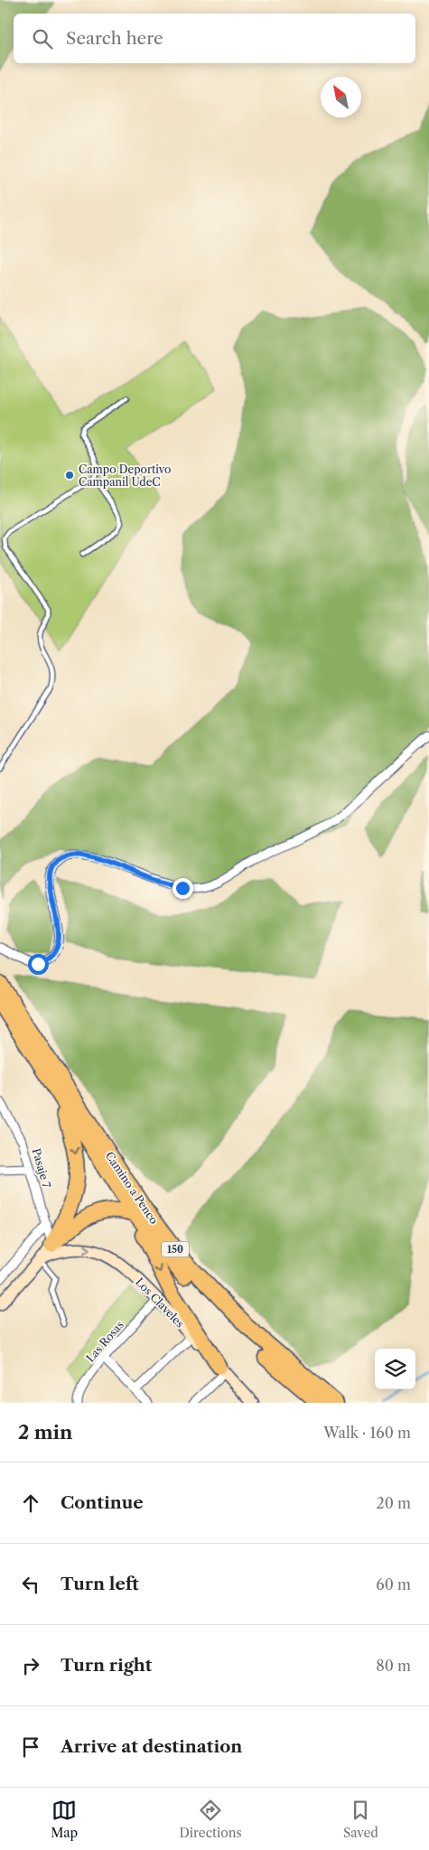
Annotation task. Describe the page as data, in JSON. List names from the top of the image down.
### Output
{
  "streets": {
    "highway": ["Camino a Penco", "150"],
    "street": ["Pasaje 7", "Los Claveles", "Las Rosas"]
  },
  "crossings": [
    ["Pasaje 7", "Los Claveles"],
    ["Los Claveles", "Las Rosas"]
  ],
  "one_way": ["Los Claveles"],
  "places": ["Campo Deportivo Campanil UdeC"],
  "north": "top left",
  "page": {
    "search": "Search here",
    "heading": ["2 min", "Walk · 160 m"],
    "list": [
      ["Continue", "20 m"],
      ["Turn left", "60 m"],
      ["Turn right", "80 m"],
      "Arrive at destination"
    ],
    "nav": ["Map", "Directions", "Saved"]
  }
}
